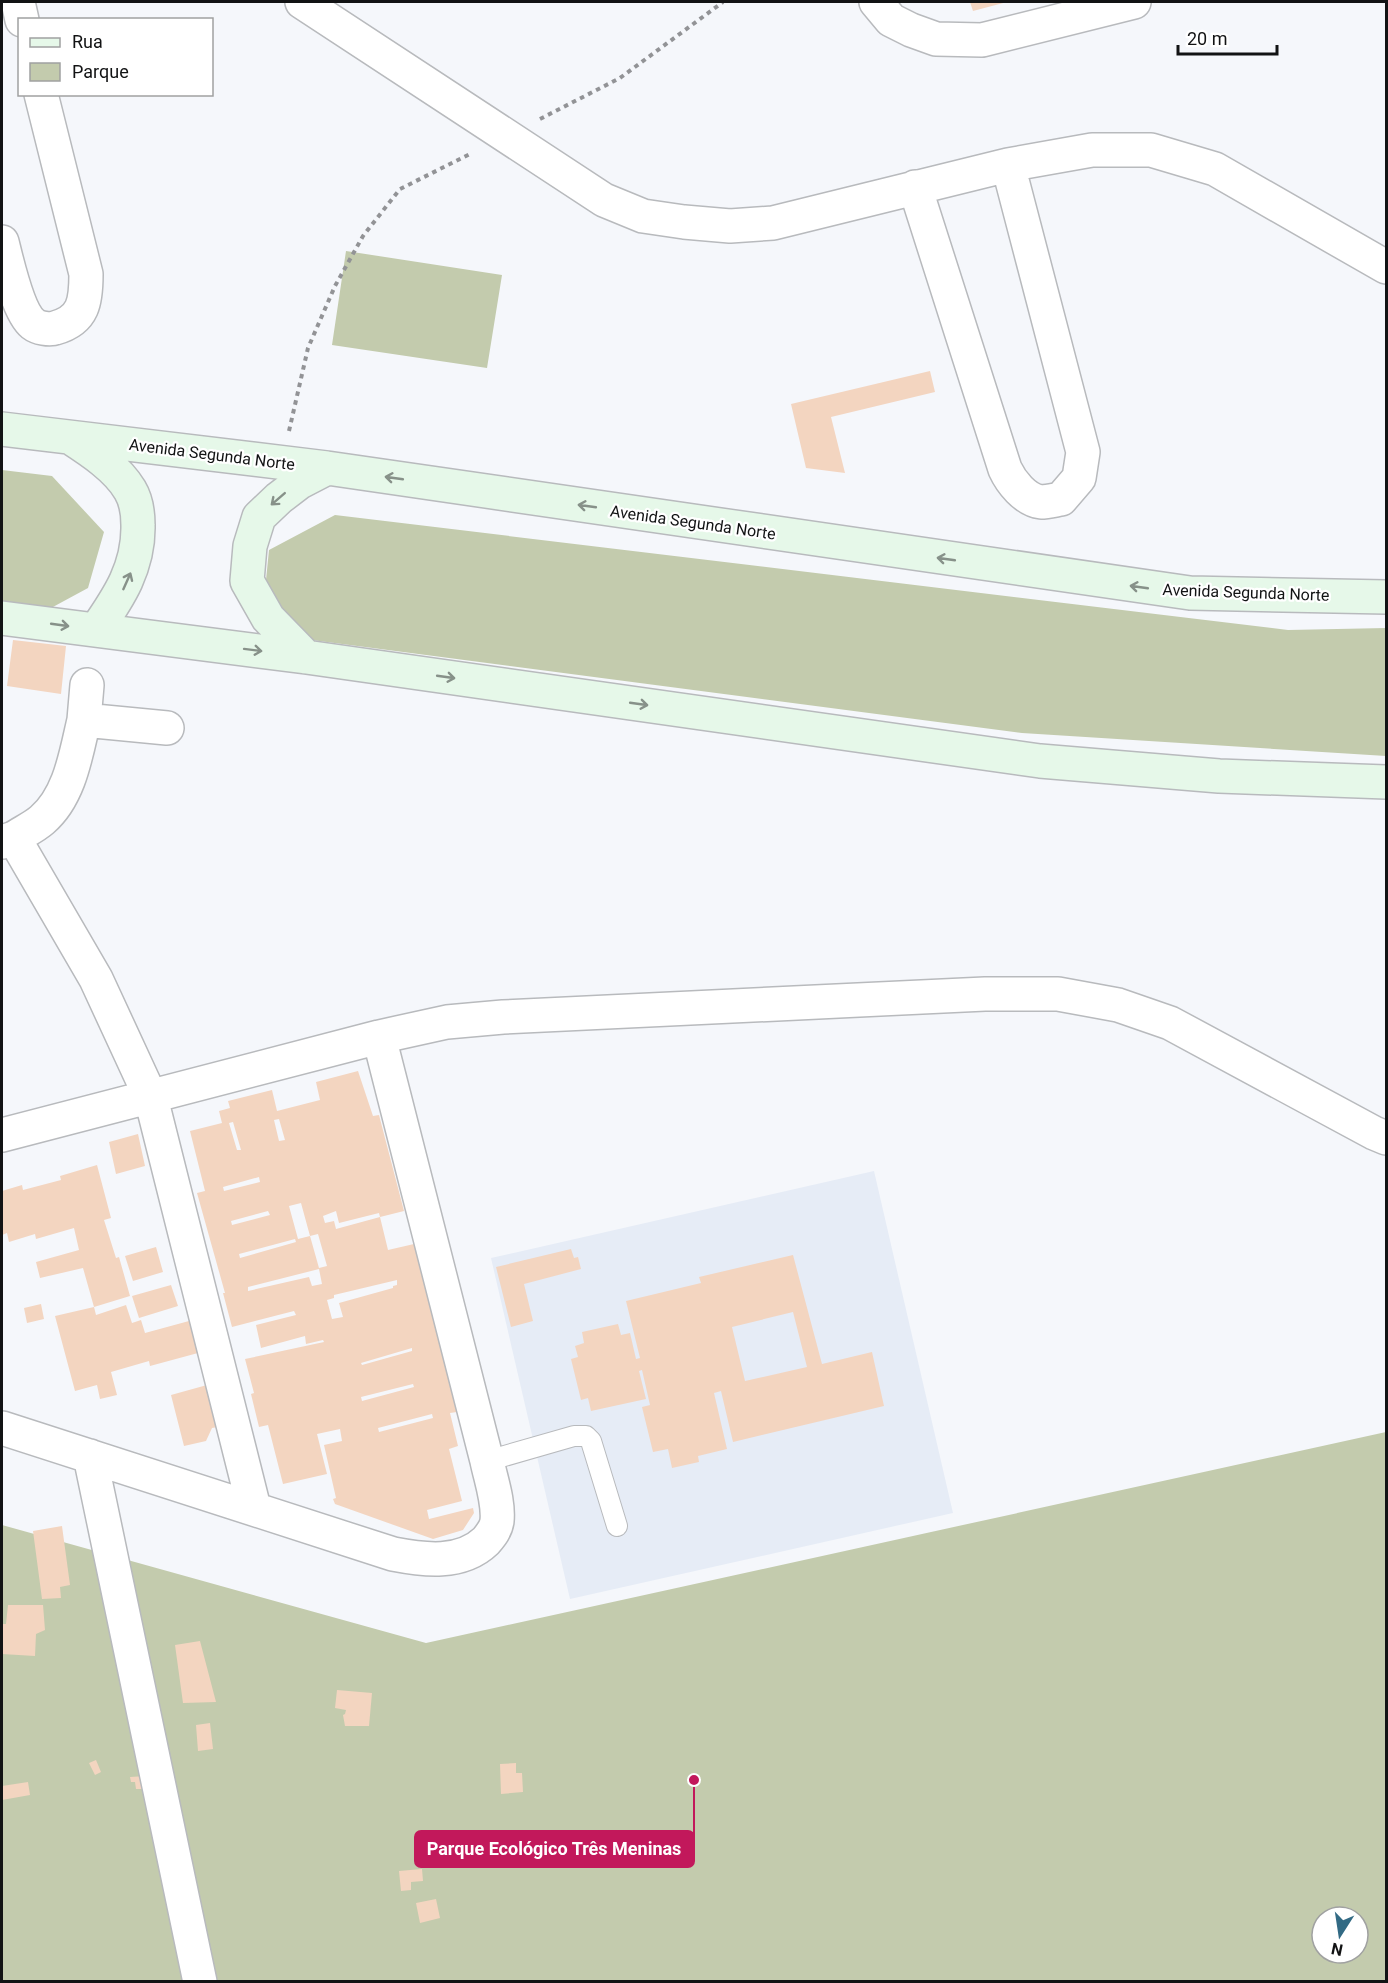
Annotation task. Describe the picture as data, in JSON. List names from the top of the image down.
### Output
{
  "streets": {
    "main road": ["Avenida Segunda Norte"]
  },
  "places": ["Parque Ecológico Três Meninas"],
  "legend": ["Rua", "Parque"],
  "scale_bar": "20 m",
  "north": "bottom"
}
